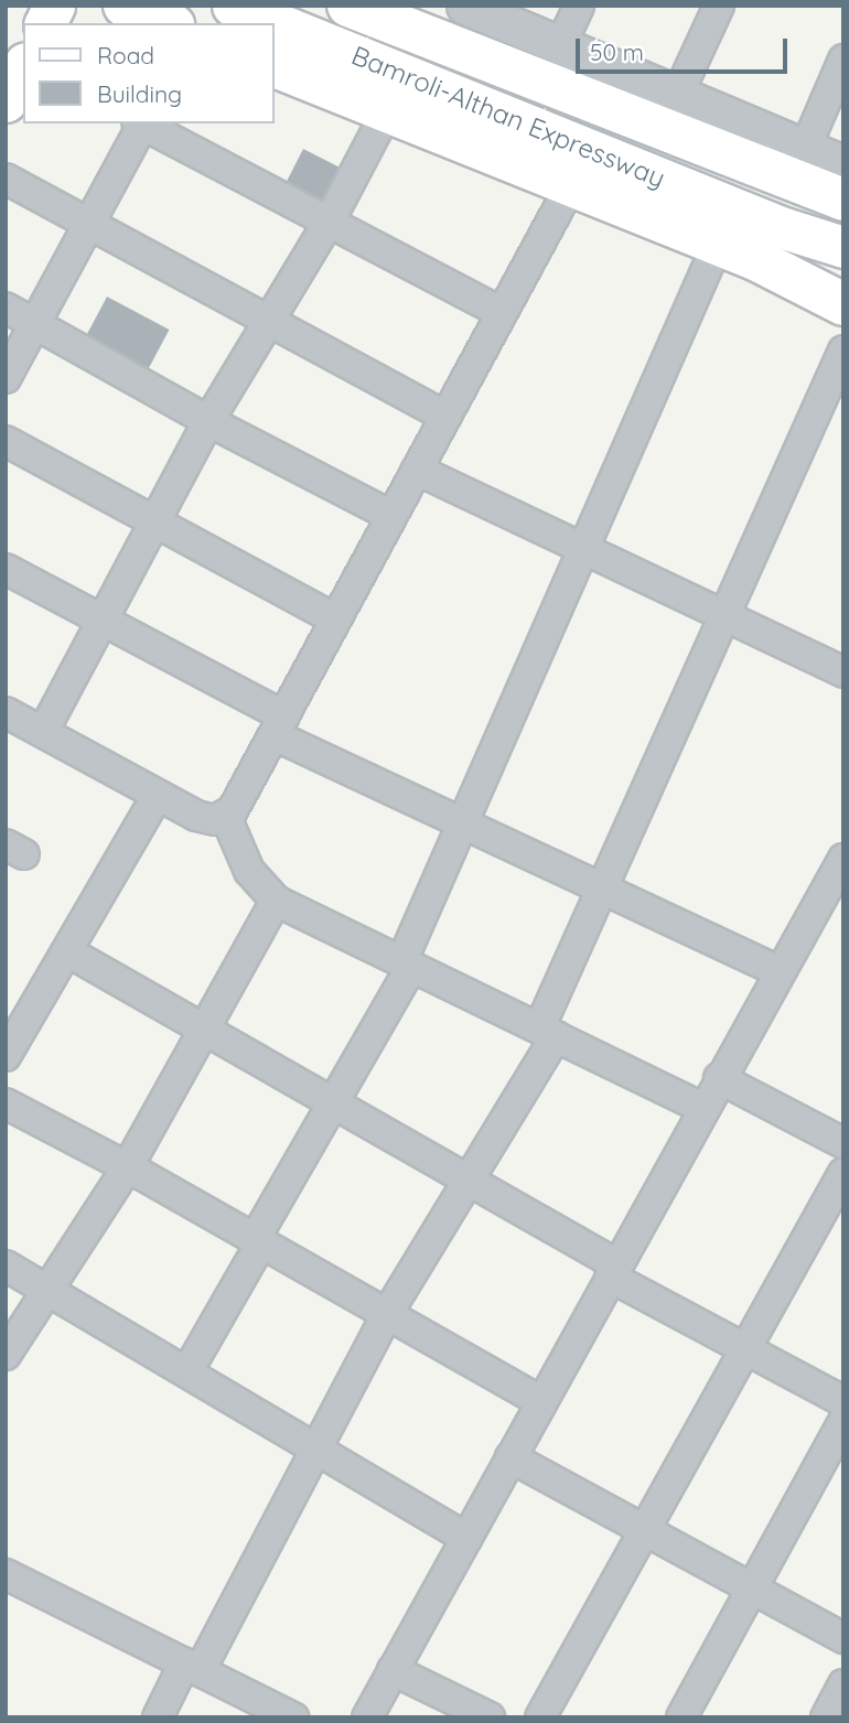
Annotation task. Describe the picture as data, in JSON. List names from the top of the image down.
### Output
{
  "streets": {
    "main road": ["Bamroli-Althan Expressway"]
  },
  "legend": ["Road", "Building"],
  "scale_bar": "50 m"
}
